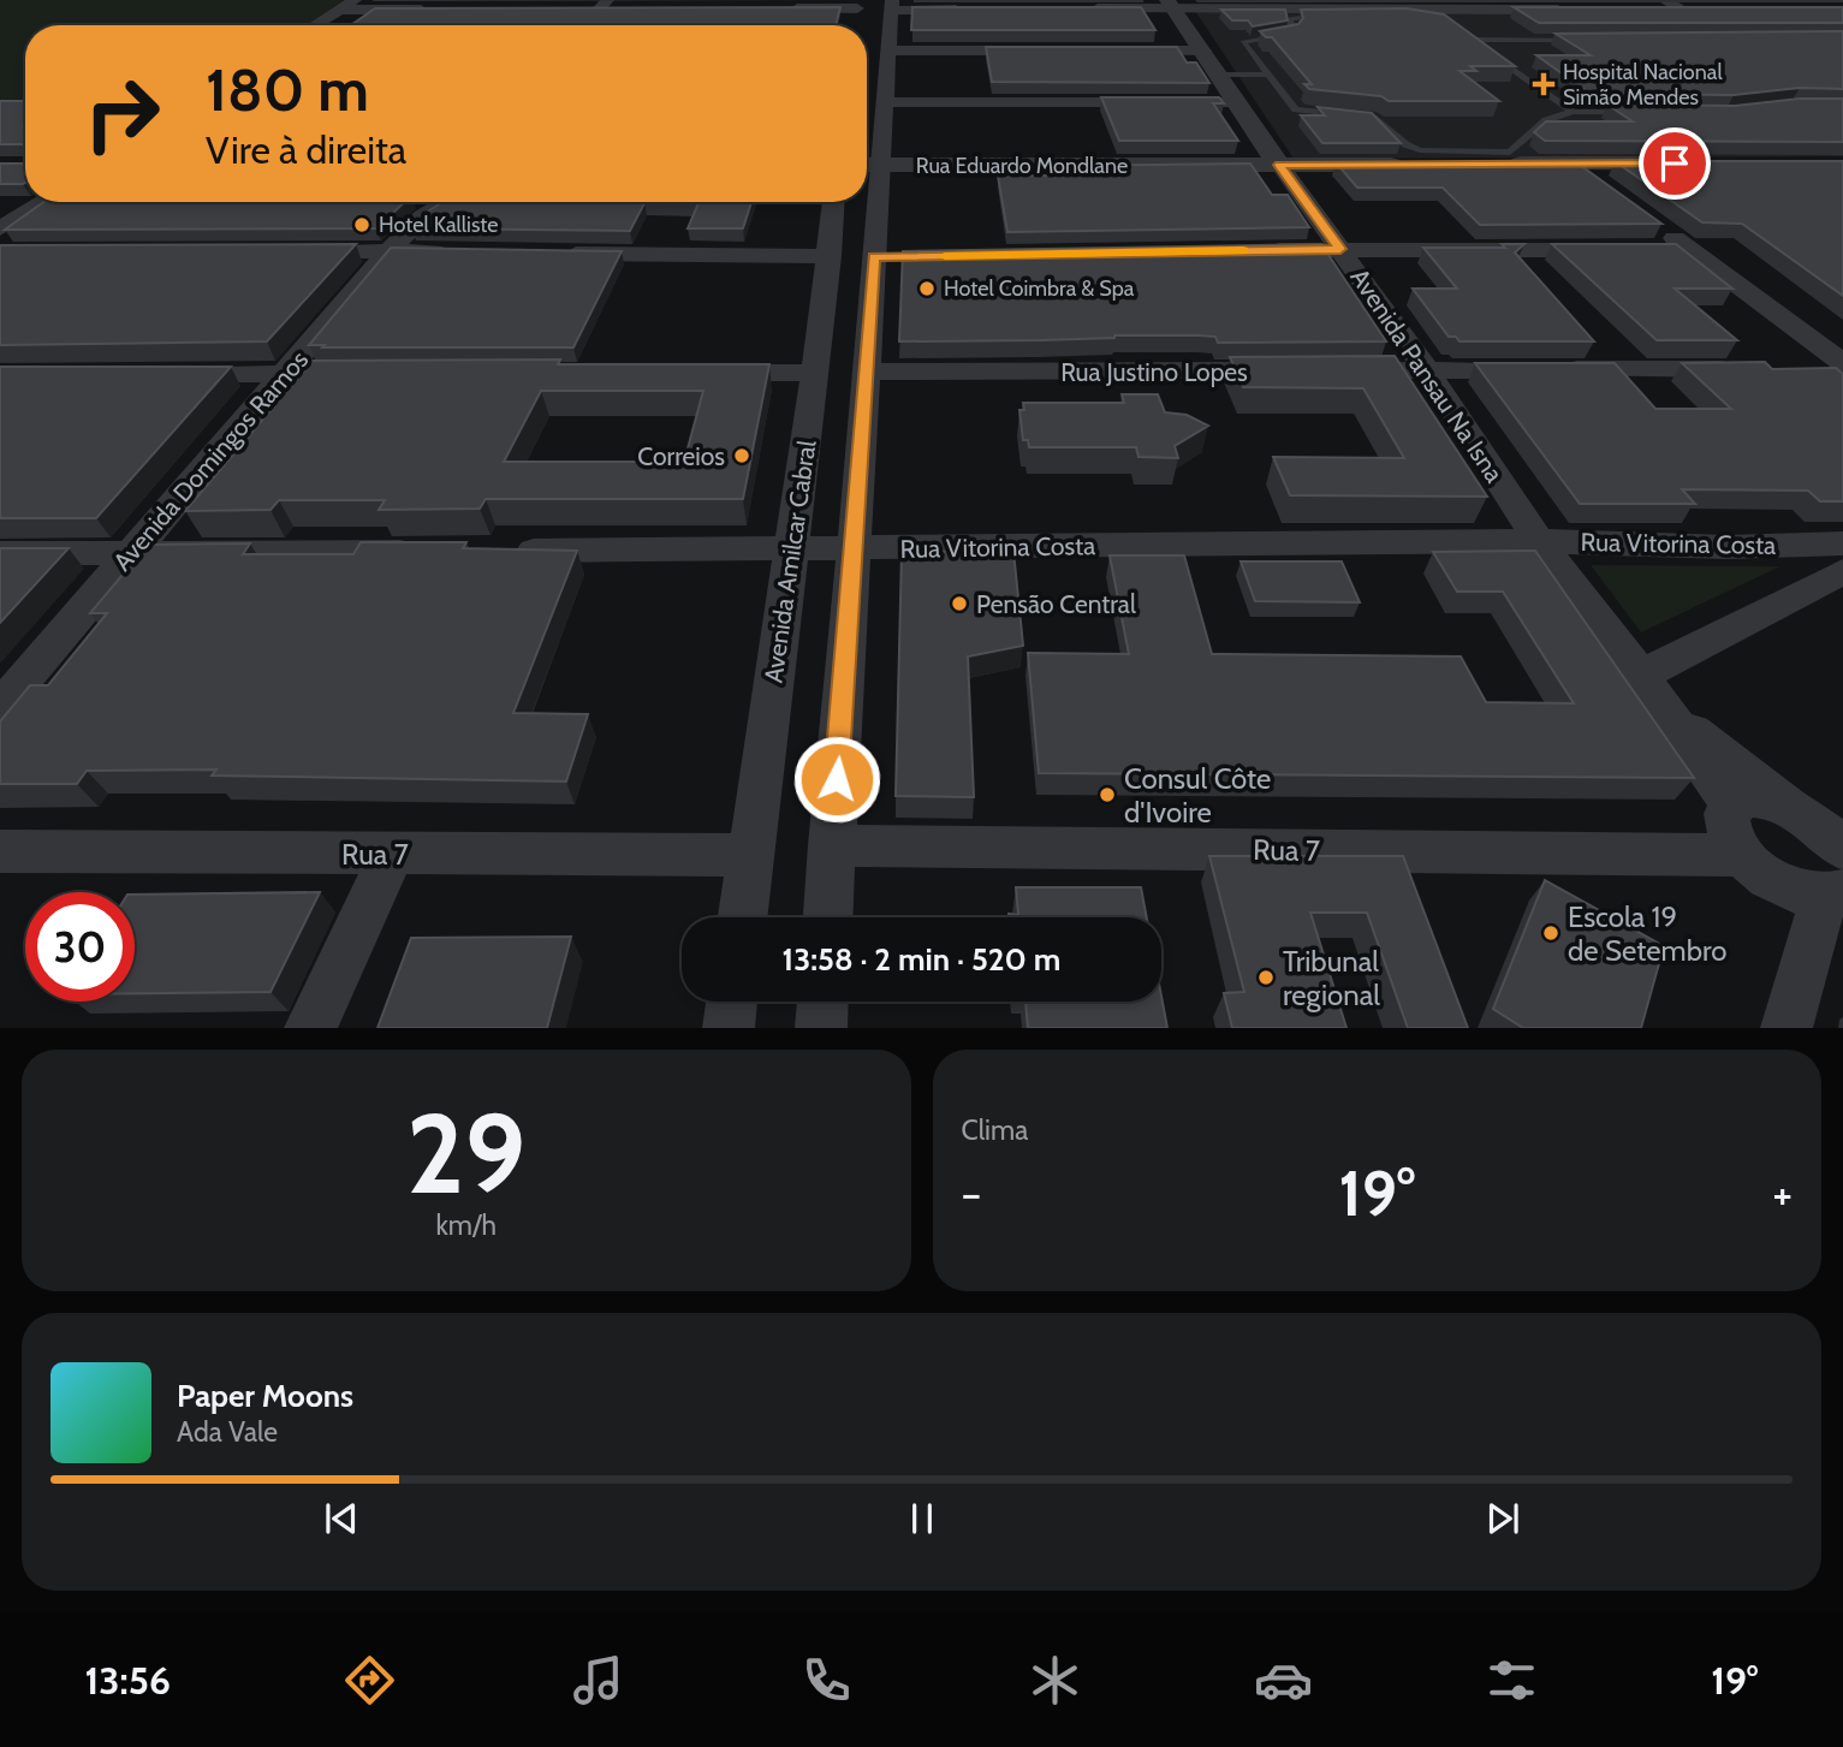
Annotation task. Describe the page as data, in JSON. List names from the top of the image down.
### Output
{
  "streets": {
    "street": [
      "Rua Eduardo Mondlane",
      "Rua Justino Lopes",
      "Avenida Pansau Na Isna",
      "Avenida Domingos Ramos",
      "Rua Vitorina Costa",
      "Avenida Amilcar Cabral",
      "Rua 7"
    ]
  },
  "crossings": [
    ["Rua Eduardo Mondlane", "Avenida Pansau Na Isna"],
    ["Avenida Pansau Na Isna", "Rua Vitorina Costa"],
    ["Rua Vitorina Costa", "Avenida Amilcar Cabral"],
    ["Avenida Amilcar Cabral", "Rua 7"]
  ],
  "places": {
    "health": ["Hospital Nacional Simão Mendes"],
    "other": [
      "Hotel Kalliste",
      "Hotel Coimbra & Spa",
      "Correios",
      "Pensão Central",
      "Consul Côte d'Ivoire",
      "Escola 19 de Setembro",
      "Tribunal regional"
    ]
  },
  "page": {
    "turn": ["180 m", "Vire à direita"],
    "limit": "30",
    "trip": "13:58 · 2 min · 520 m",
    "tile": [
      ["29", "km/h"],
      "Clima"
    ],
    "heat": ["−", "19°", "+"],
    "song": ["Paper Moons", "Ada Vale"],
    "tabs": ["13:56", "19°"]
  }
}
